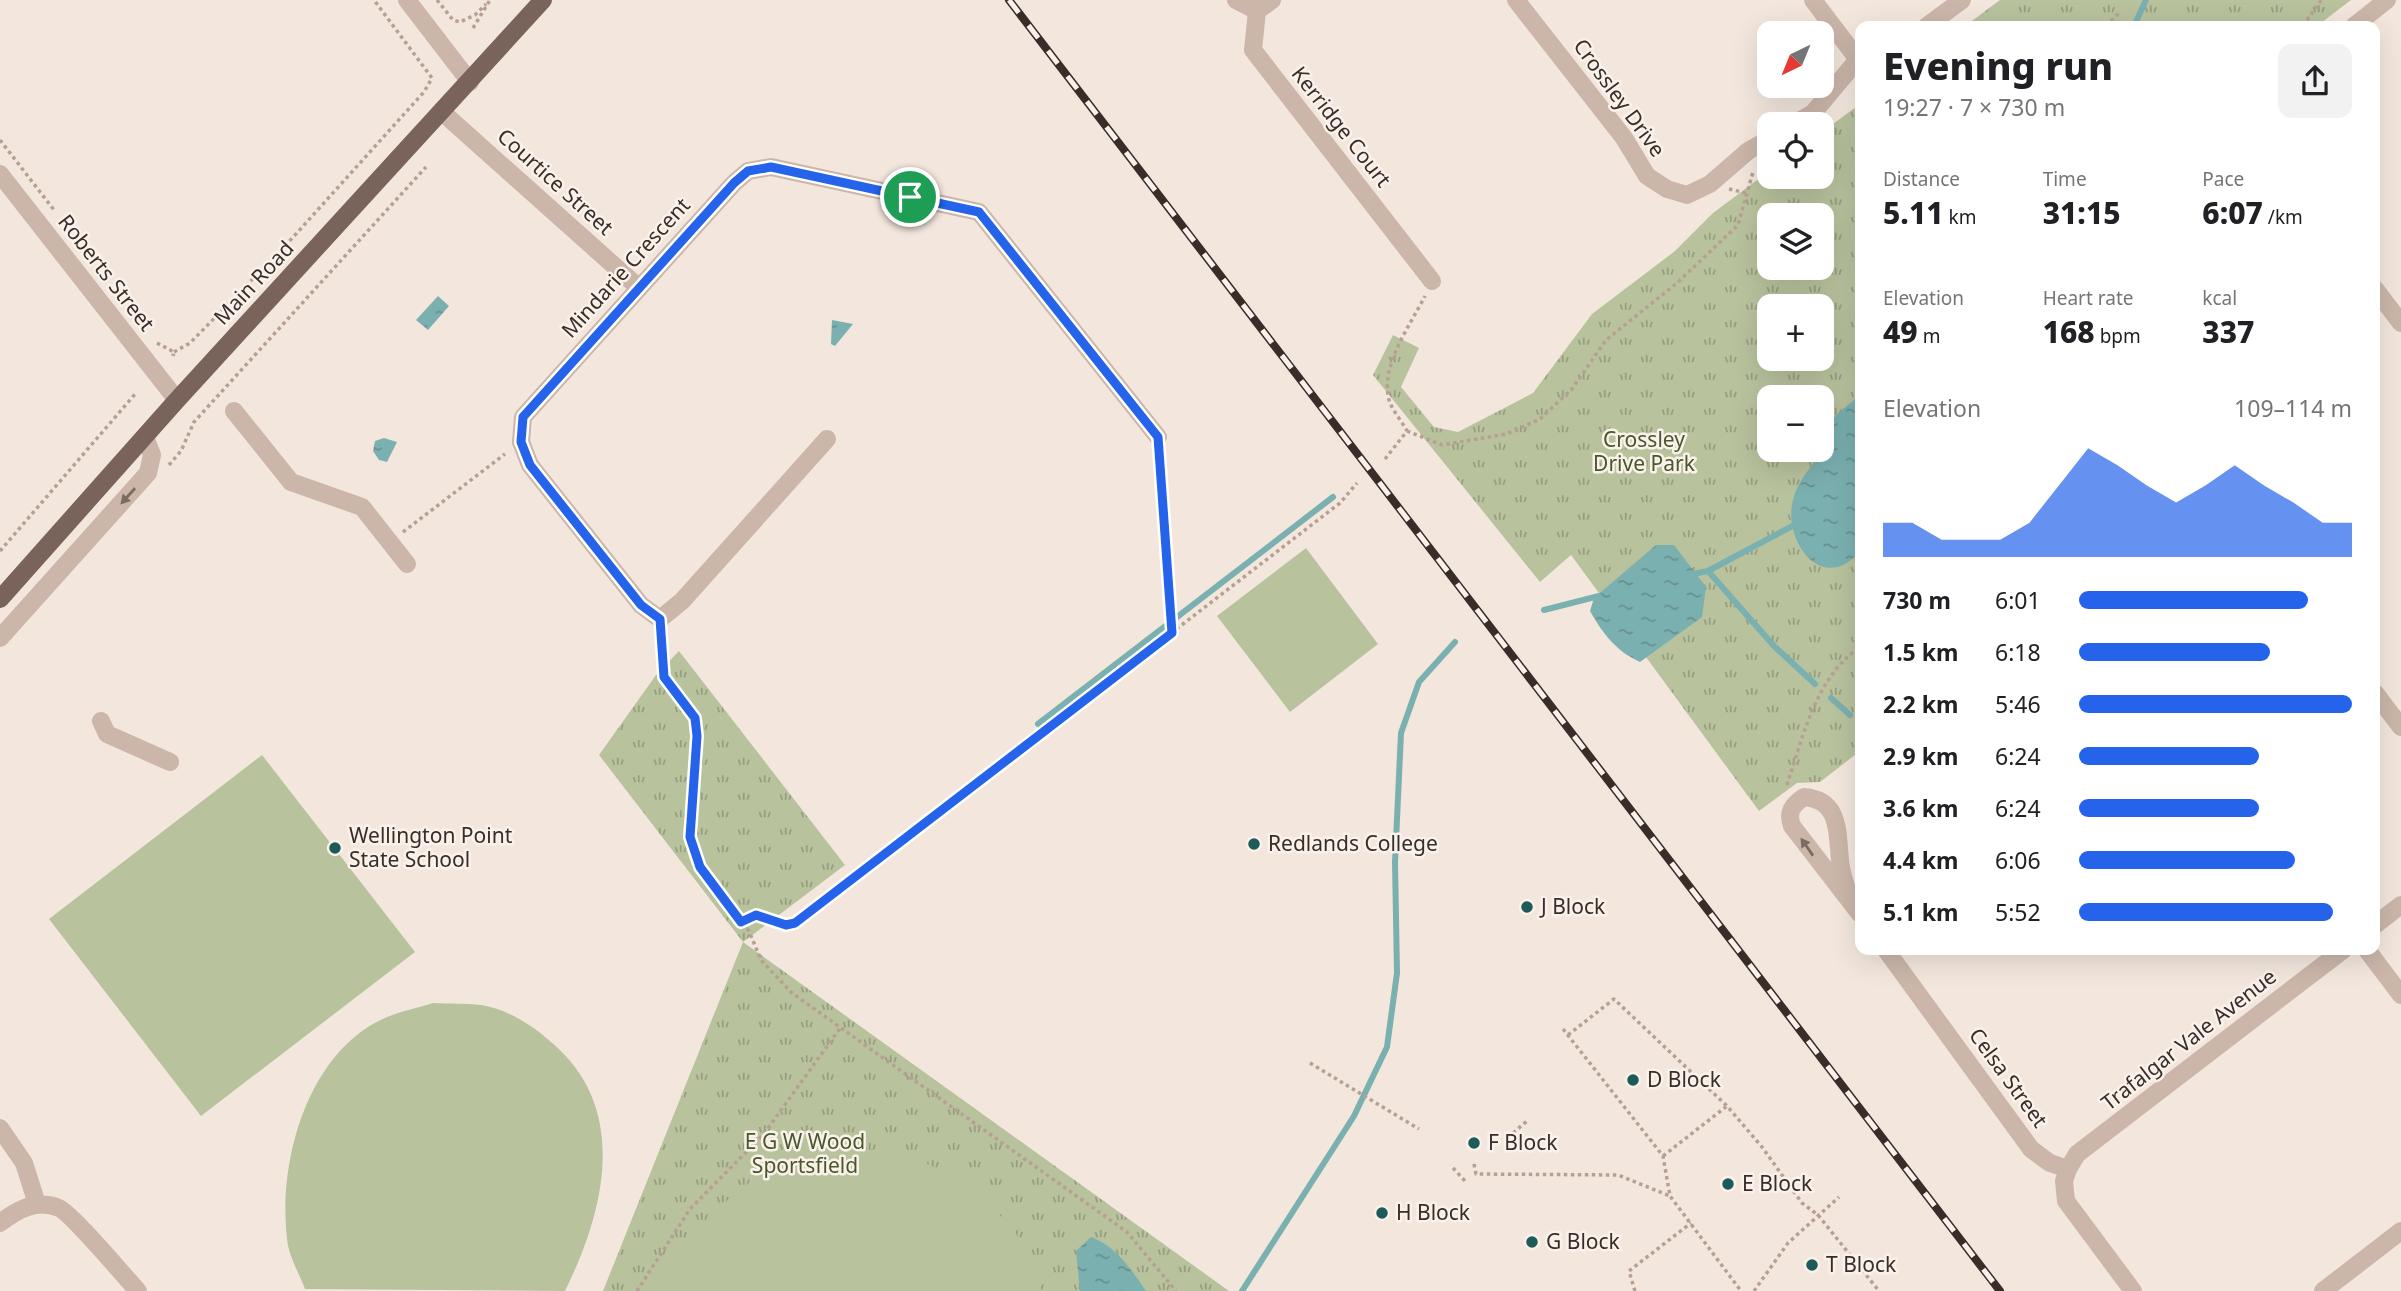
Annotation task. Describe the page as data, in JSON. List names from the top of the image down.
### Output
{
  "streets": {
    "main road": ["Main Road"],
    "street": [
      "Crossley Drive",
      "Kerridge Court",
      "Courtice Street",
      "Mindarie Crescent",
      "Roberts Street",
      "Trafalgar Vale Avenue",
      "Celsa Street"
    ]
  },
  "crossings": [
    ["Courtice Street", "Mindarie Crescent"],
    ["Courtice Street", "Main Road"],
    ["Roberts Street", "Main Road"],
    ["Trafalgar Vale Avenue", "Celsa Street"]
  ],
  "parks": ["Crossley Drive Park", "E G W Wood Sportsfield"],
  "places": [
    "Redlands College",
    "Wellington Point State School",
    "J Block",
    "D Block",
    "F Block",
    "E Block",
    "H Block",
    "G Block",
    "T Block"
  ],
  "north": "bottom left",
  "page": {
    "map_buttons": ["+", "−"],
    "heading": ["Evening run", "19:27 · 7 × 730 m"],
    "stats": [
      ["Distance", "5.11 km"],
      ["Time", "31:15"],
      ["Pace", "6:07 /km"],
      ["Elevation", "49 m"],
      ["Heart rate", "168 bpm"],
      ["kcal", "337"]
    ],
    "chart": ["Elevation", "109–114 m"],
    "list": [
      {
        "name": "730 m",
        "note": "6:01"
      },
      {
        "name": "1.5 km",
        "note": "6:18"
      },
      {
        "name": "2.2 km",
        "note": "5:46"
      },
      {
        "name": "2.9 km",
        "note": "6:24"
      },
      {
        "name": "3.6 km",
        "note": "6:24"
      },
      {
        "name": "4.4 km",
        "note": "6:06"
      },
      {
        "name": "5.1 km",
        "note": "5:52"
      }
    ]
  }
}
